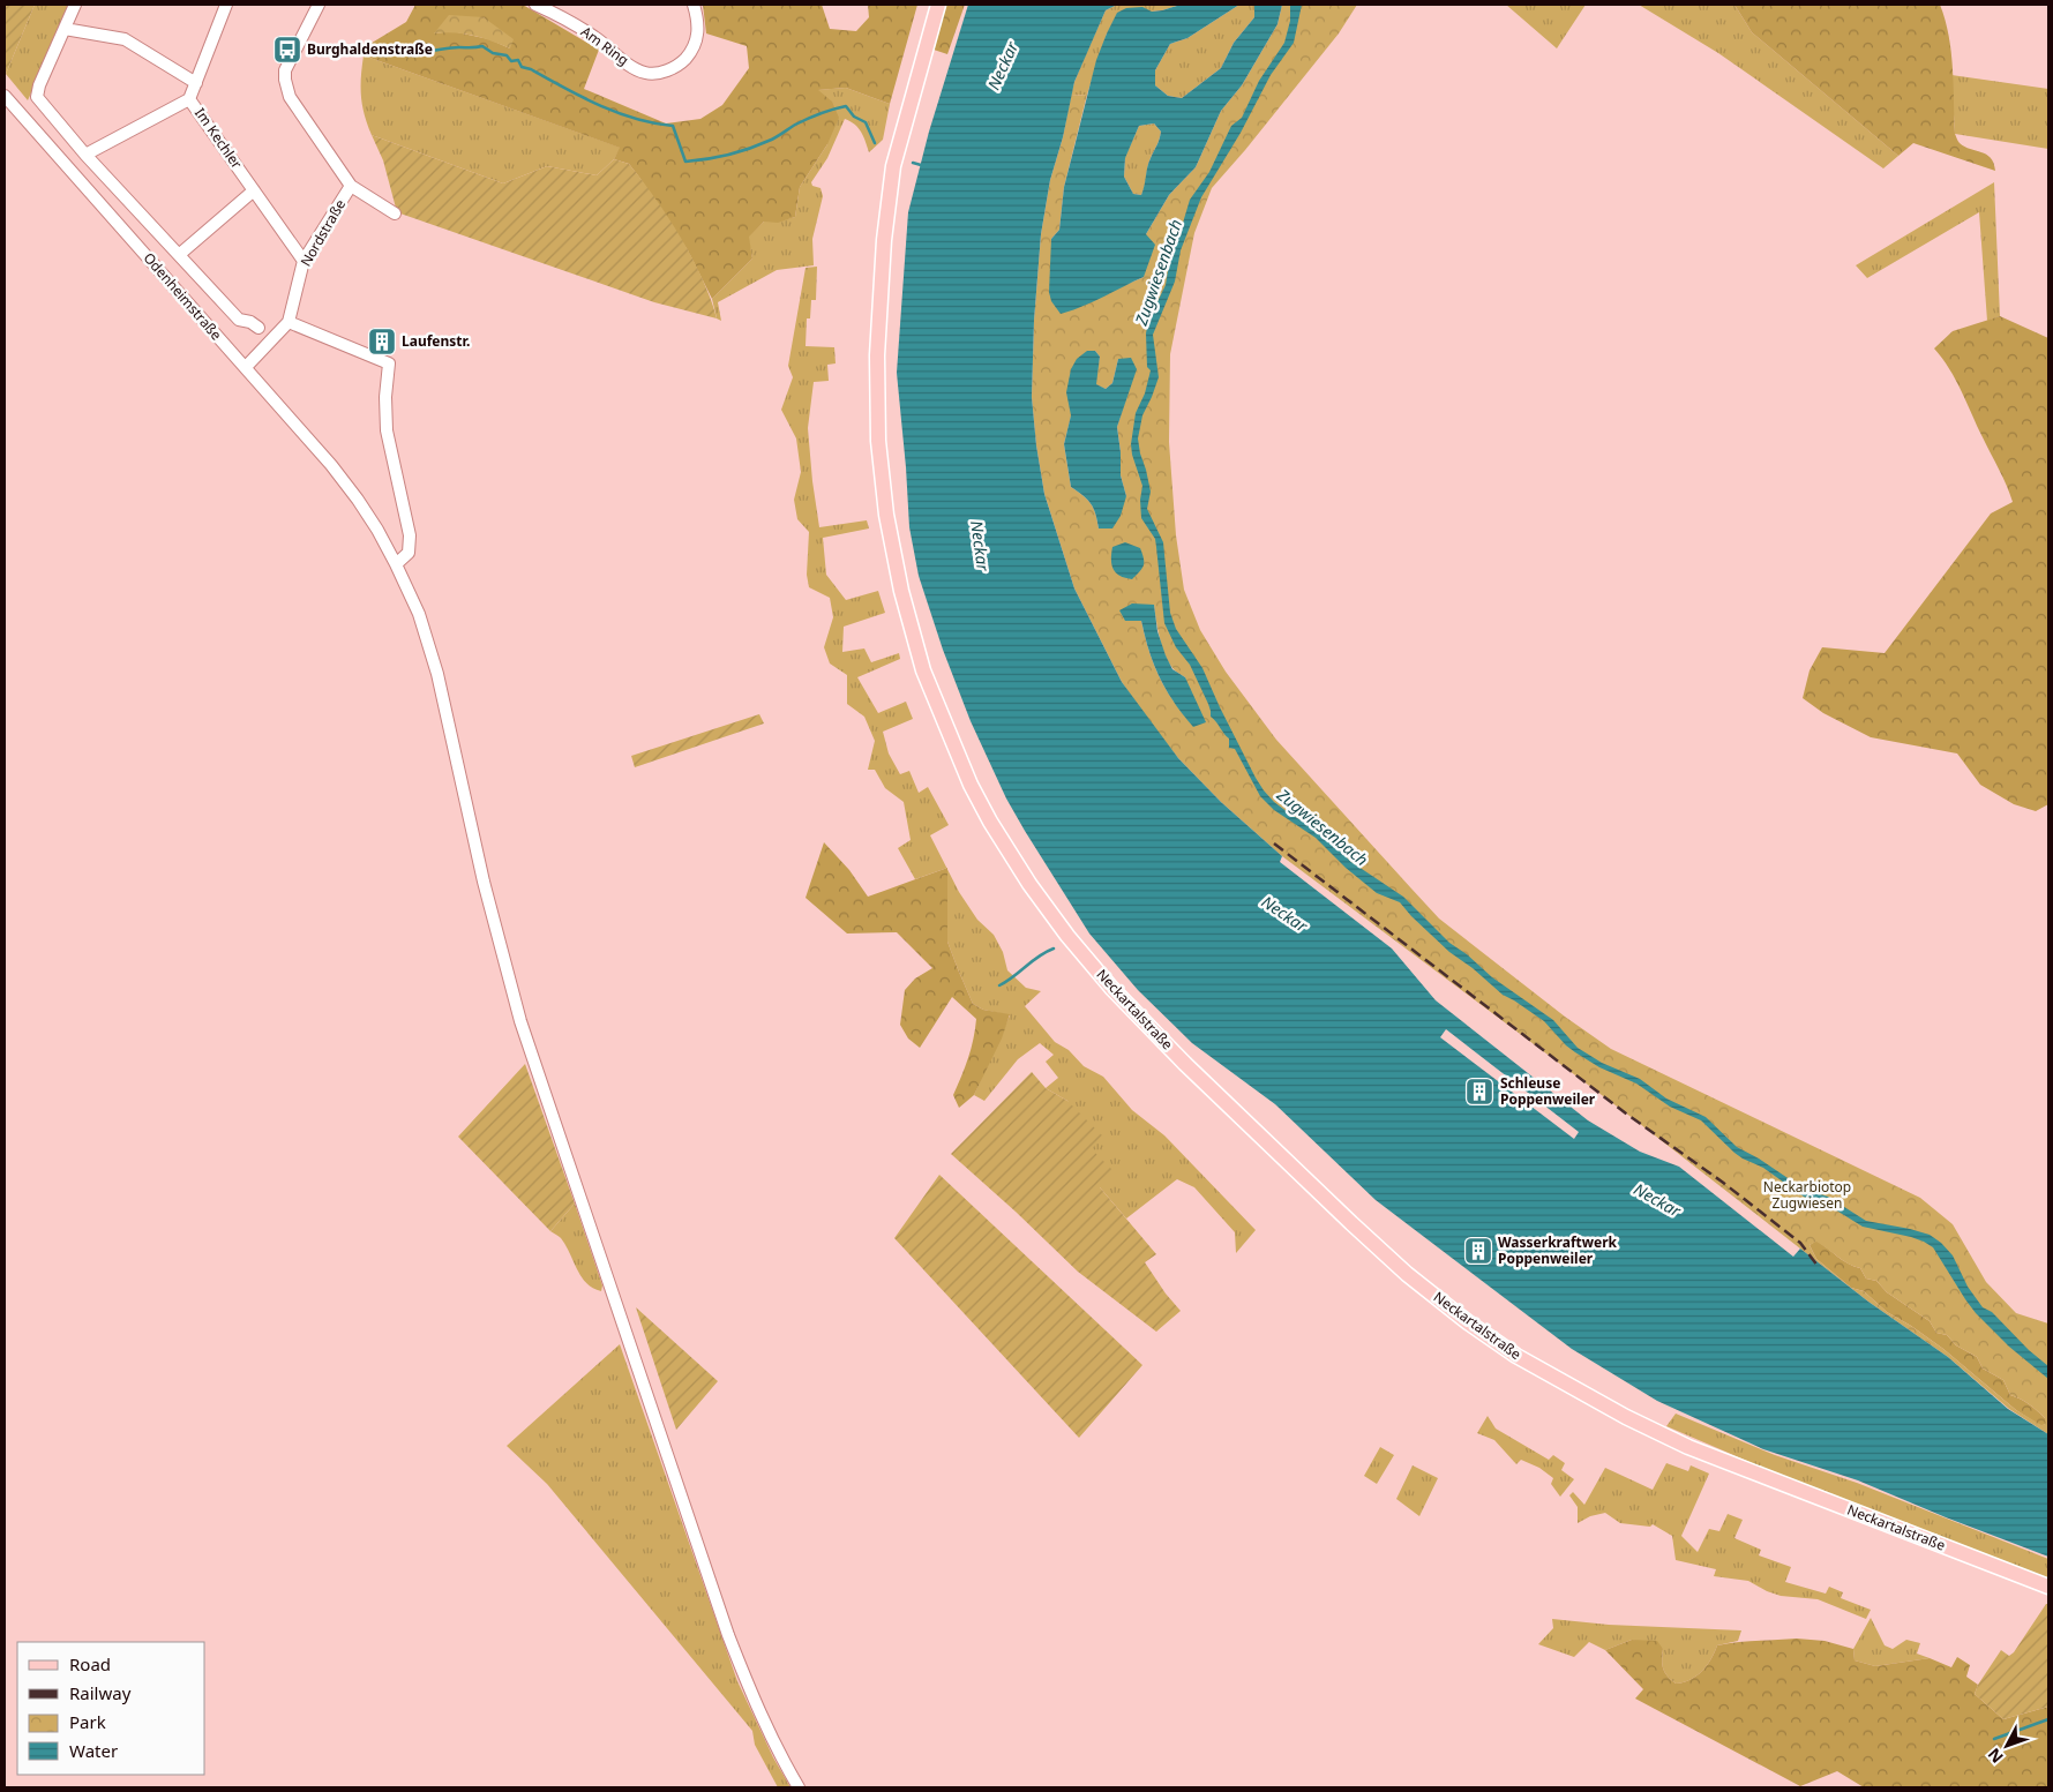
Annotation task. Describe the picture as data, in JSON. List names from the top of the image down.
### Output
{
  "streets": {
    "main road": ["Neckartalstraße"],
    "street": [
      "Am Ring",
      "Im Kechler",
      "Nordstraße",
      "Odenheimstraße"
    ]
  },
  "crossings": [
    ["Im Kechler", "Nordstraße"],
    ["Nordstraße", "Odenheimstraße"]
  ],
  "water": ["Neckar", "Zugwiesenbach"],
  "parks": ["Neckarbiotop Zugwiesen"],
  "places": {
    "bus stop": ["Burghaldenstraße"],
    "building": ["Laufenstr.", "Schleuse Poppenweiler", "Wasserkraftwerk Poppenweiler"]
  },
  "legend": [
    "Road",
    "Railway",
    "Park",
    "Water"
  ],
  "north": "bottom left"
}
